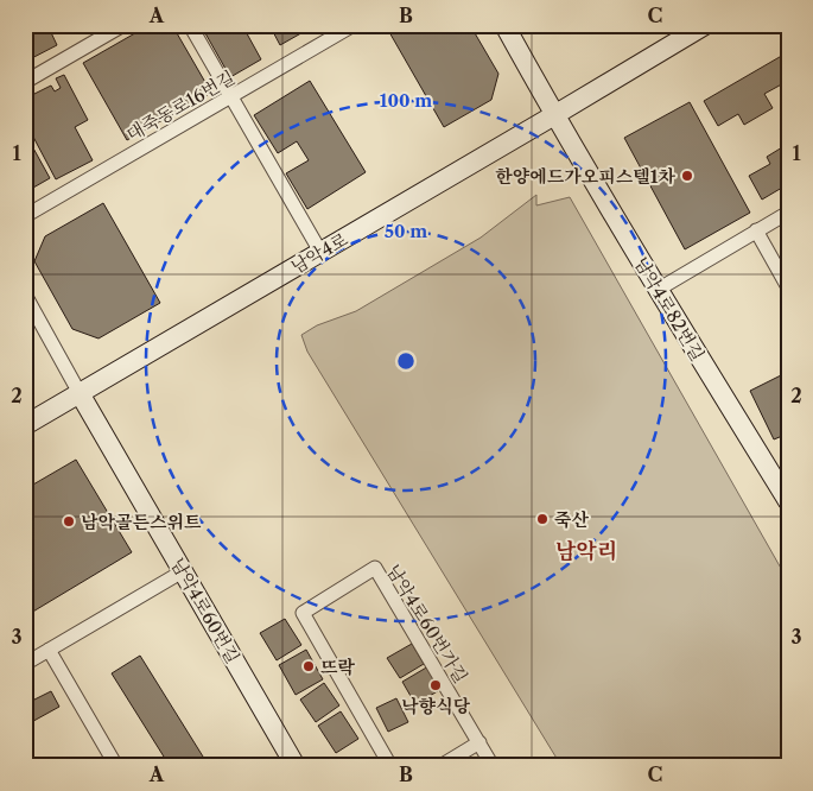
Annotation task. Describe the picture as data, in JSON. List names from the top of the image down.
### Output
{
  "streets": {
    "street": [
      "대죽동로16번길",
      "남악4로",
      "남악4로82번길",
      "남악4로60번길",
      "남악4로60번가길"
    ]
  },
  "crossings": [
    ["남악4로", "남악4로82번길"],
    ["남악4로", "남악4로60번길"]
  ],
  "districts": ["남악리"],
  "places": [
    "한양에드가오피스텔1차",
    "죽산",
    "남악골든스위트",
    "뜨락",
    "낙향식당"
  ],
  "grid": {
    "columns": ["A", "B", "C"],
    "rows": ["1", "2", "3"]
  },
  "rings": ["100 m", "50 m"]
}
